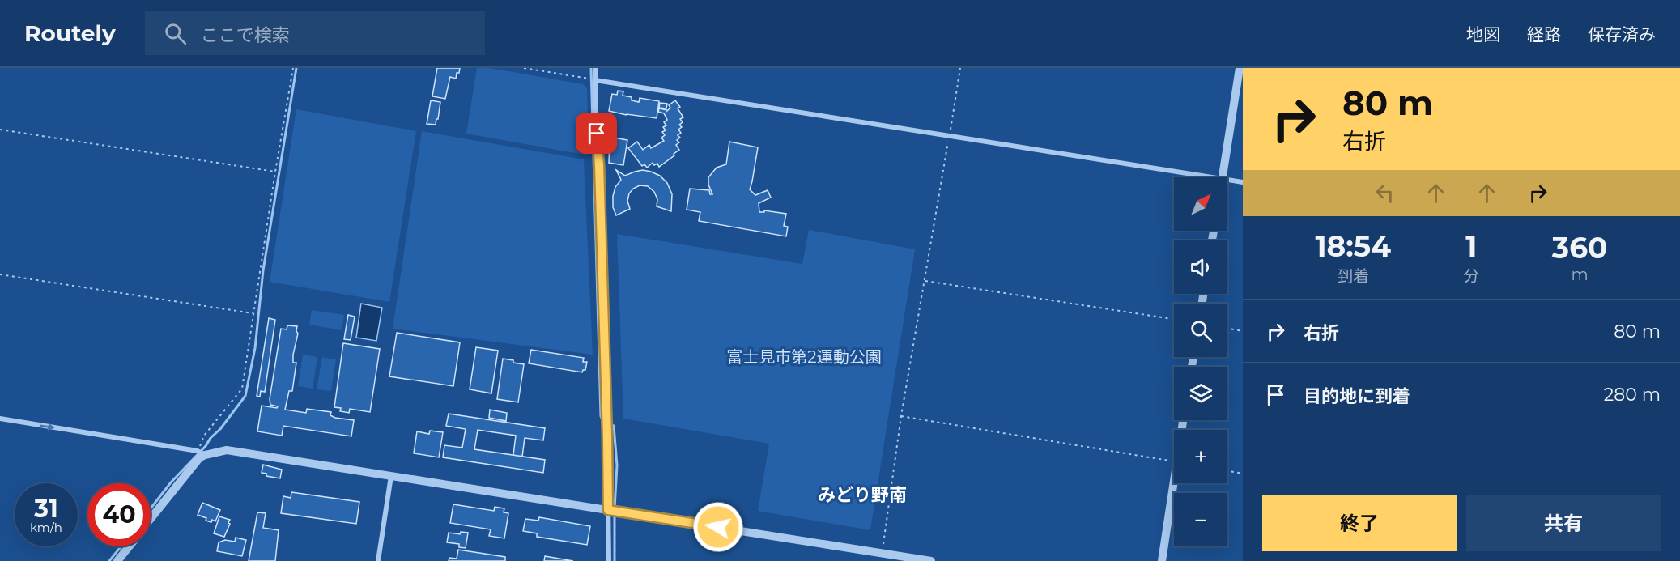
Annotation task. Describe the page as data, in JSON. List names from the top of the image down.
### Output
{
  "districts": ["みどり野南"],
  "parks": ["富士見市第2運動公園"],
  "north": "top right",
  "page": {
    "header": "Routely",
    "search": "ここで検索",
    "nav": ["地図", "経路", "保存済み"],
    "turn": ["80 m", "右折"],
    "map_buttons": ["+", "−"],
    "eta": [
      "18:54",
      "到着",
      "1",
      "分",
      "360",
      "m"
    ],
    "list": [
      {
        "name": "右折",
        "value": "80 m"
      },
      {
        "name": "目的地に到着",
        "value": "280 m"
      }
    ],
    "speed": "31 km/h",
    "limit": "40",
    "buttons": ["終了", "共有"]
  }
}
